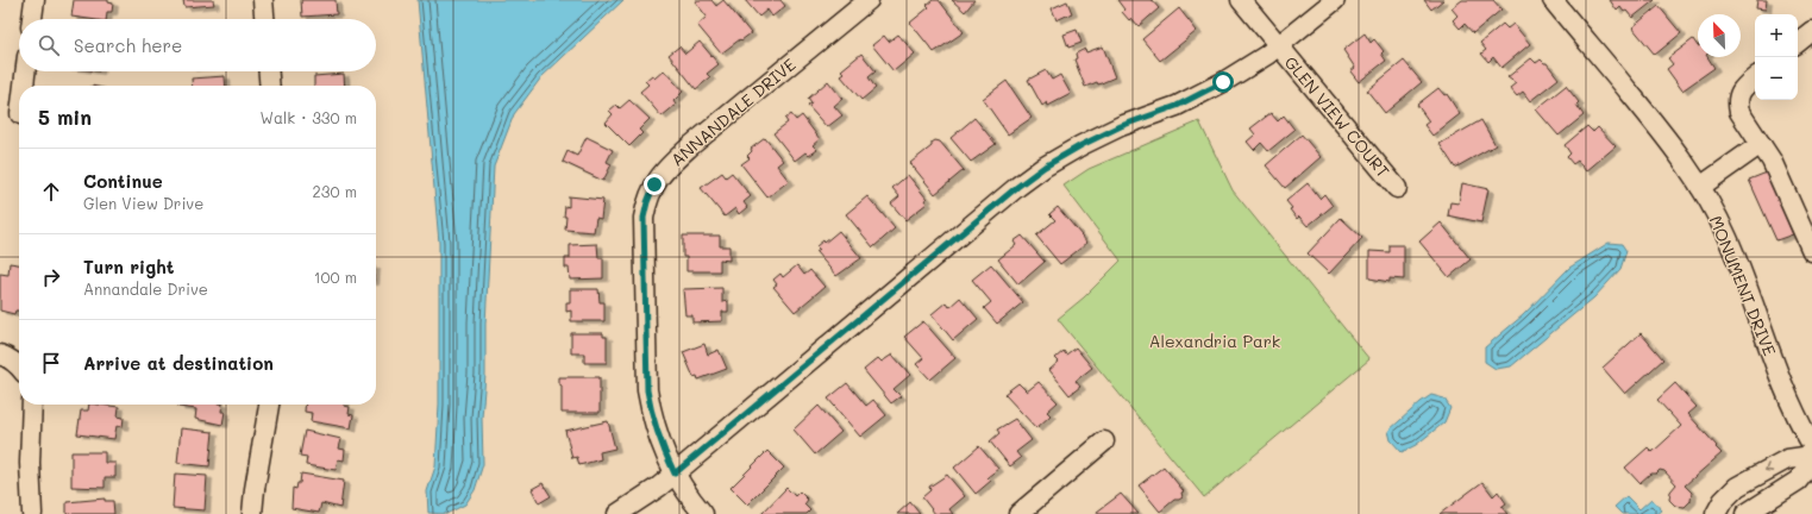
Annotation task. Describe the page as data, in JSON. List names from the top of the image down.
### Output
{
  "streets": {
    "street": ["ANNANDALE DRIVE", "GLEN VIEW COURT", "MONUMENT DRIVE"]
  },
  "parks": ["Alexandria Park"],
  "north": "top left",
  "page": {
    "map_buttons": ["+", "−"],
    "search": "Search here",
    "heading": ["5 min", "Walk · 330 m"],
    "list": [
      ["Continue", "Glen View Drive", "230 m"],
      ["Turn right", "Annandale Drive", "100 m"],
      "Arrive at destination"
    ]
  }
}
